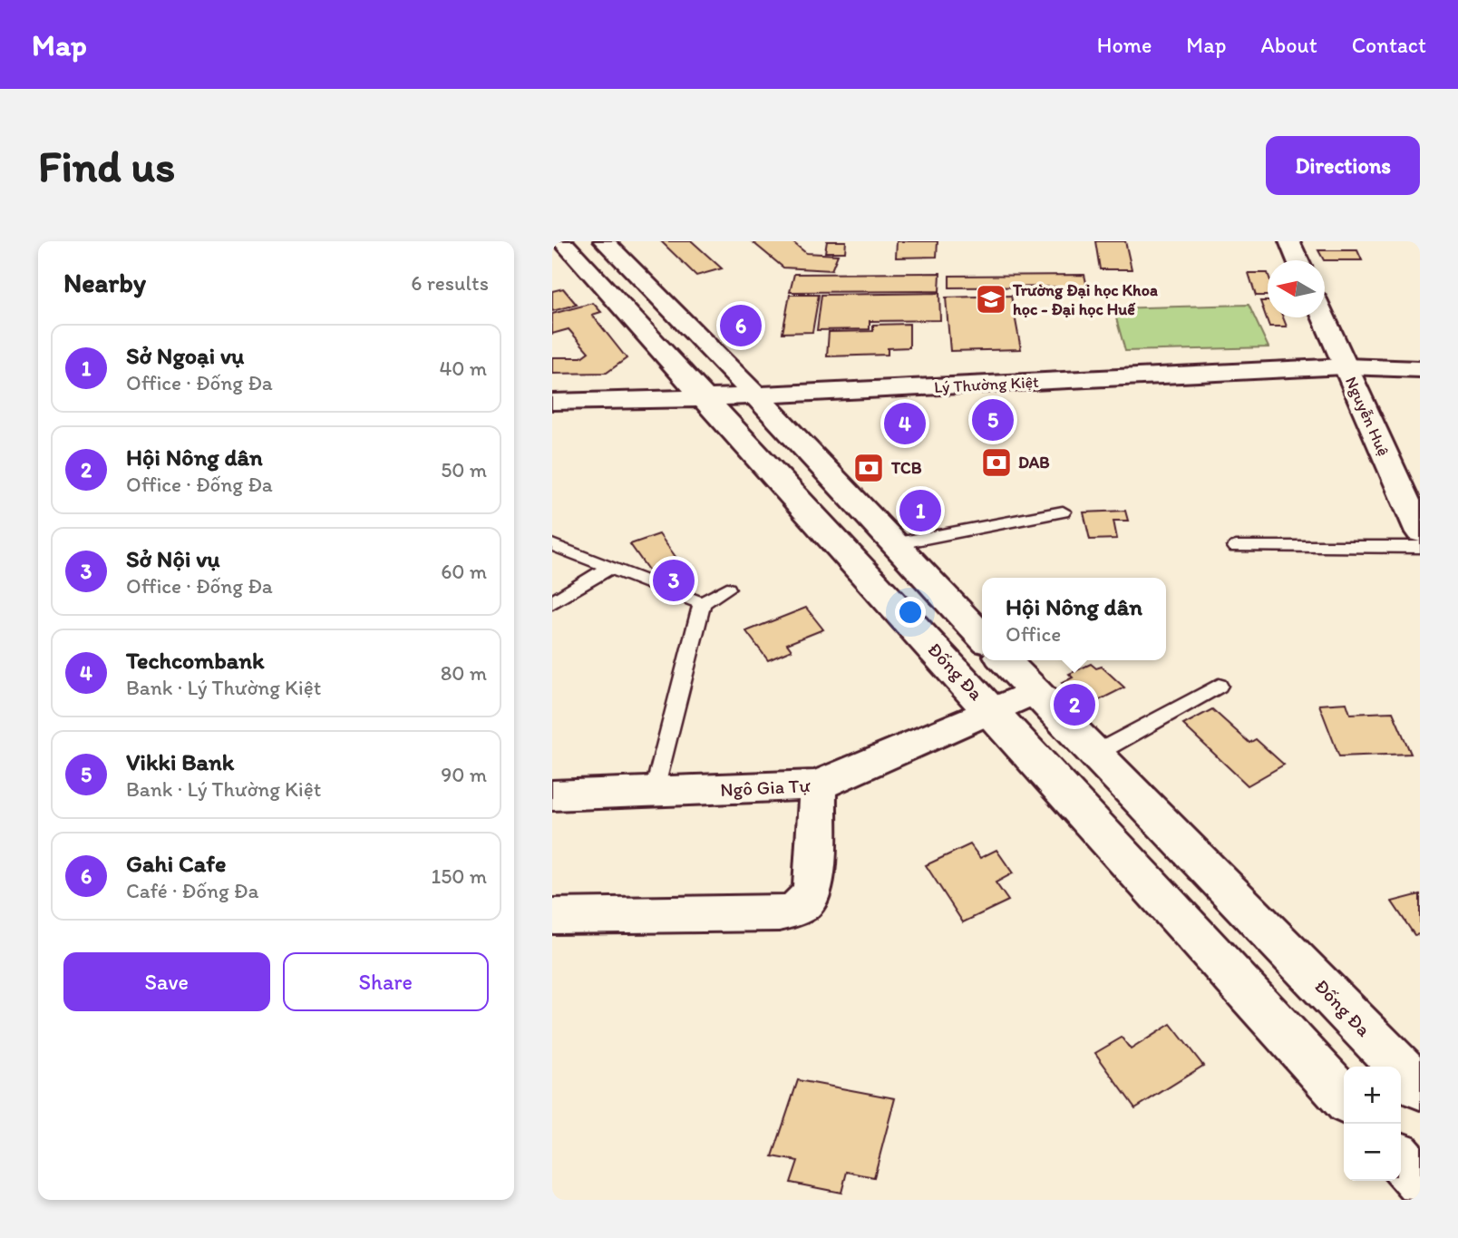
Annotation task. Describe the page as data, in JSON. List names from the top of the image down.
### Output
{
  "streets": {
    "street": [
      "Lý Thường Kiệt",
      "Nguyễn Huệ",
      "Đống Đa",
      "Ngô Gia Tự"
    ]
  },
  "crossings": [
    ["Lý Thường Kiệt", "Nguyễn Huệ"],
    ["Lý Thường Kiệt", "Đống Đa"],
    ["Đống Đa", "Ngô Gia Tự"]
  ],
  "places": {
    "school or university": ["Trường Đại học Khoa học - Đại học Huế"],
    "bank": ["DAB", "TCB"]
  },
  "north": "left",
  "page": {
    "header": "Map",
    "nav": [
      "Home",
      "Map",
      "About",
      "Contact"
    ],
    "buttons": [
      "Directions",
      ["Save", "Share"]
    ],
    "title": "Find us",
    "heading": ["Nearby", "6 results"],
    "pins": [
      "6",
      "5",
      "4",
      "1",
      "3",
      "2"
    ],
    "list": [
      {
        "mark": "1",
        "name": "Sở Ngoại vụ",
        "note": "Office · Đống Đa",
        "value": "40 m"
      },
      {
        "mark": "2",
        "name": "Hội Nông dân",
        "note": "Office · Đống Đa",
        "value": "50 m"
      },
      {
        "mark": "3",
        "name": "Sở Nội vụ",
        "note": "Office · Đống Đa",
        "value": "60 m"
      },
      {
        "mark": "4",
        "name": "Techcombank",
        "note": "Bank · Lý Thường Kiệt",
        "value": "80 m"
      },
      {
        "mark": "5",
        "name": "Vikki Bank",
        "note": "Bank · Lý Thường Kiệt",
        "value": "90 m"
      },
      {
        "mark": "6",
        "name": "Gahi Cafe",
        "note": "Café · Đống Đa",
        "value": "150 m"
      }
    ],
    "popup": ["Hội Nông dân", "Office"],
    "map_buttons": ["+", "−"]
  }
}
